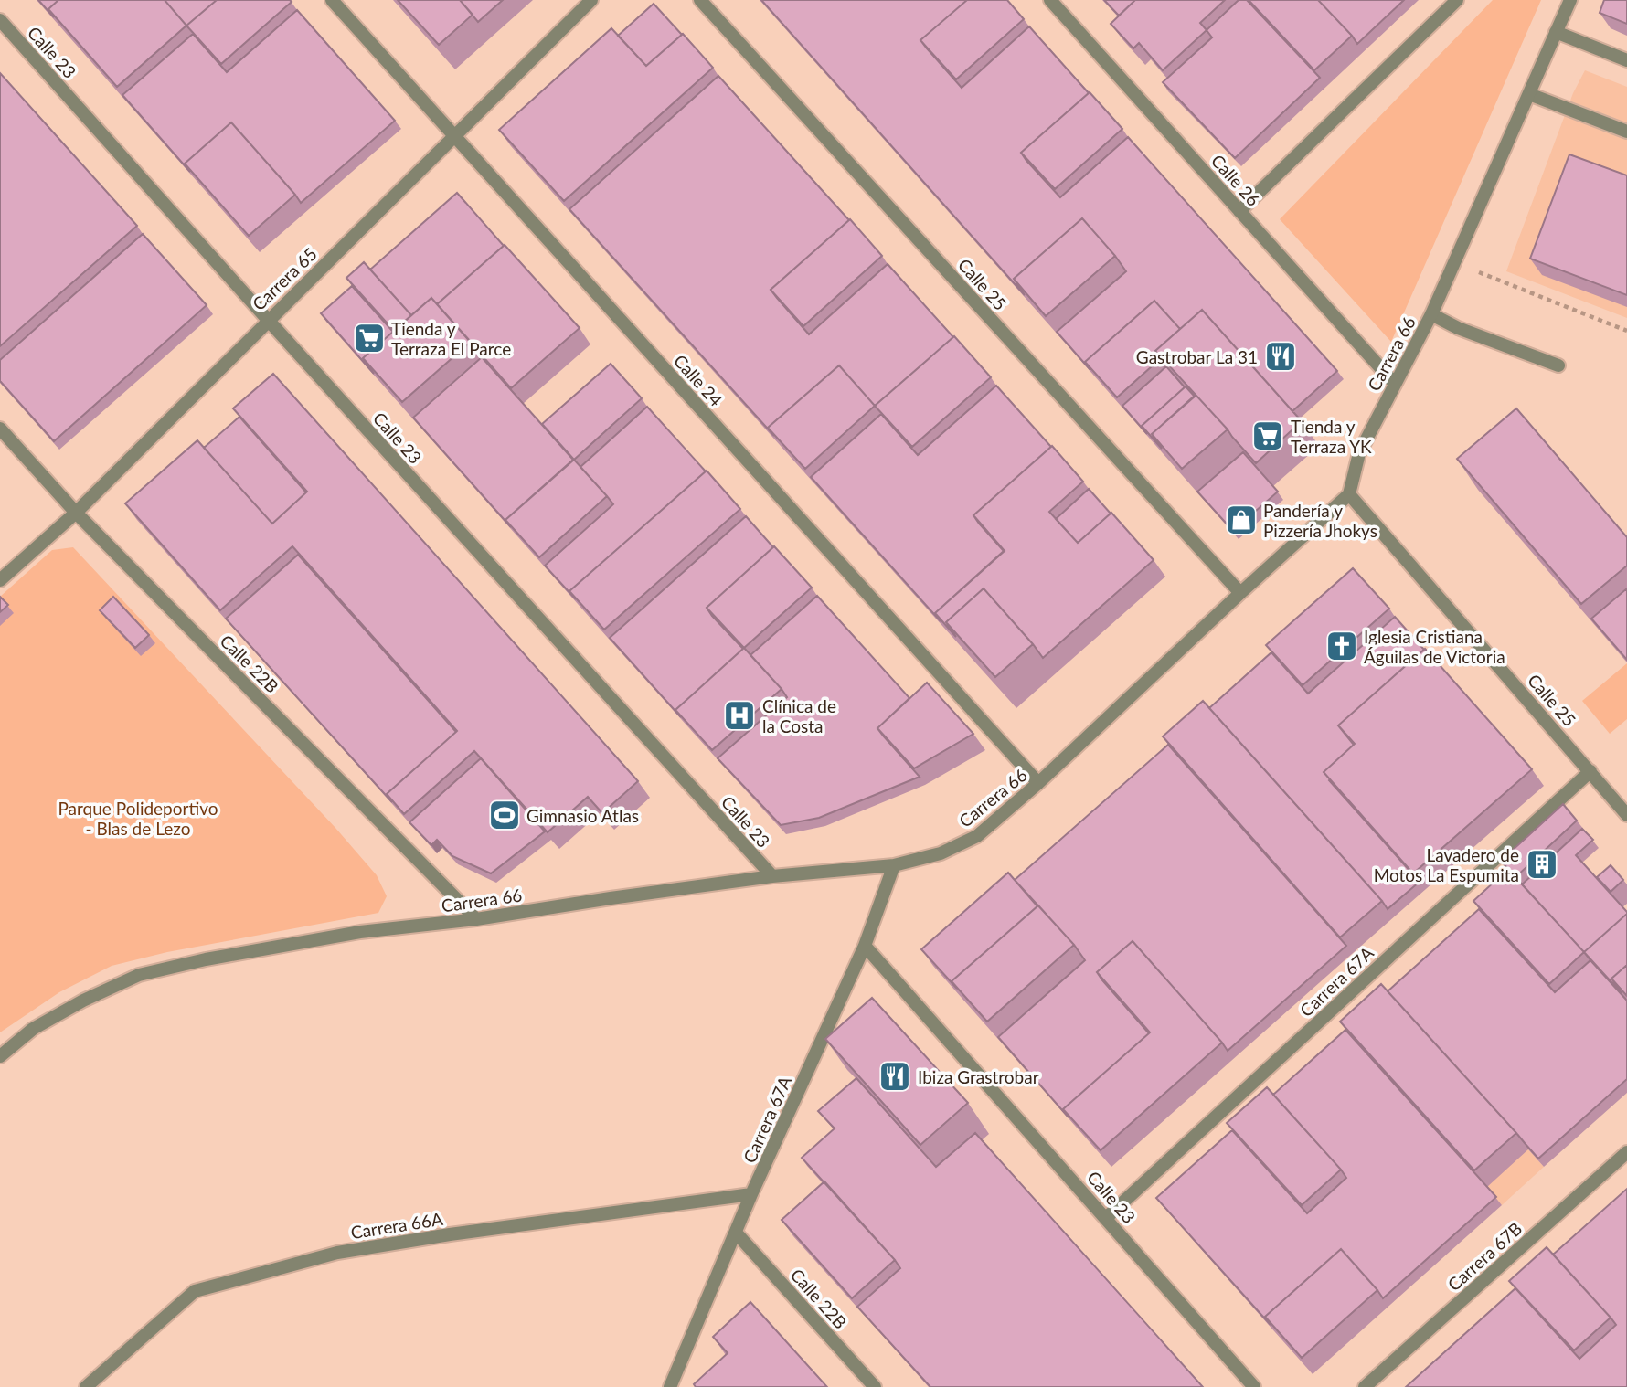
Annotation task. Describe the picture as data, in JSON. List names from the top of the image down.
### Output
{
  "streets": {
    "street": [
      "Calle 23",
      "Calle 26",
      "Carrera 65",
      "Calle 25",
      "Carrera 66",
      "Calle 24",
      "Calle 22B",
      "Carrera 67A",
      "Carrera 66A",
      "Carrera 67B"
    ]
  },
  "crossings": [
    ["Calle 23", "Carrera 65"],
    ["Calle 23", "Carrera 66"],
    ["Calle 23", "Carrera 67A"],
    ["Calle 26", "Carrera 66"],
    ["Carrera 65", "Calle 24"],
    ["Carrera 65", "Calle 22B"],
    ["Calle 25", "Carrera 66"],
    ["Calle 25", "Carrera 67A"],
    ["Carrera 66", "Calle 24"],
    ["Carrera 66", "Calle 22B"],
    ["Carrera 66", "Carrera 67A"],
    ["Calle 22B", "Carrera 67A"],
    ["Carrera 67A", "Carrera 66A"]
  ],
  "parks": ["Parque Polideportivo - Blas de Lezo"],
  "places": {
    "supermarket": ["Tienda y Terraza El Parce", "Tienda y Terraza YK"],
    "restaurant": ["Gastrobar La 31", "Ibiza Grastrobar"],
    "shop": ["Pandería y Pizzería Jhokys"],
    "church": ["Iglesia Cristiana Águilas de Victoria"],
    "hospital": ["Clínica de la Costa"],
    "sports": ["Gimnasio Atlas"],
    "building": ["Lavadero de Motos La Espumita"]
  }
}
